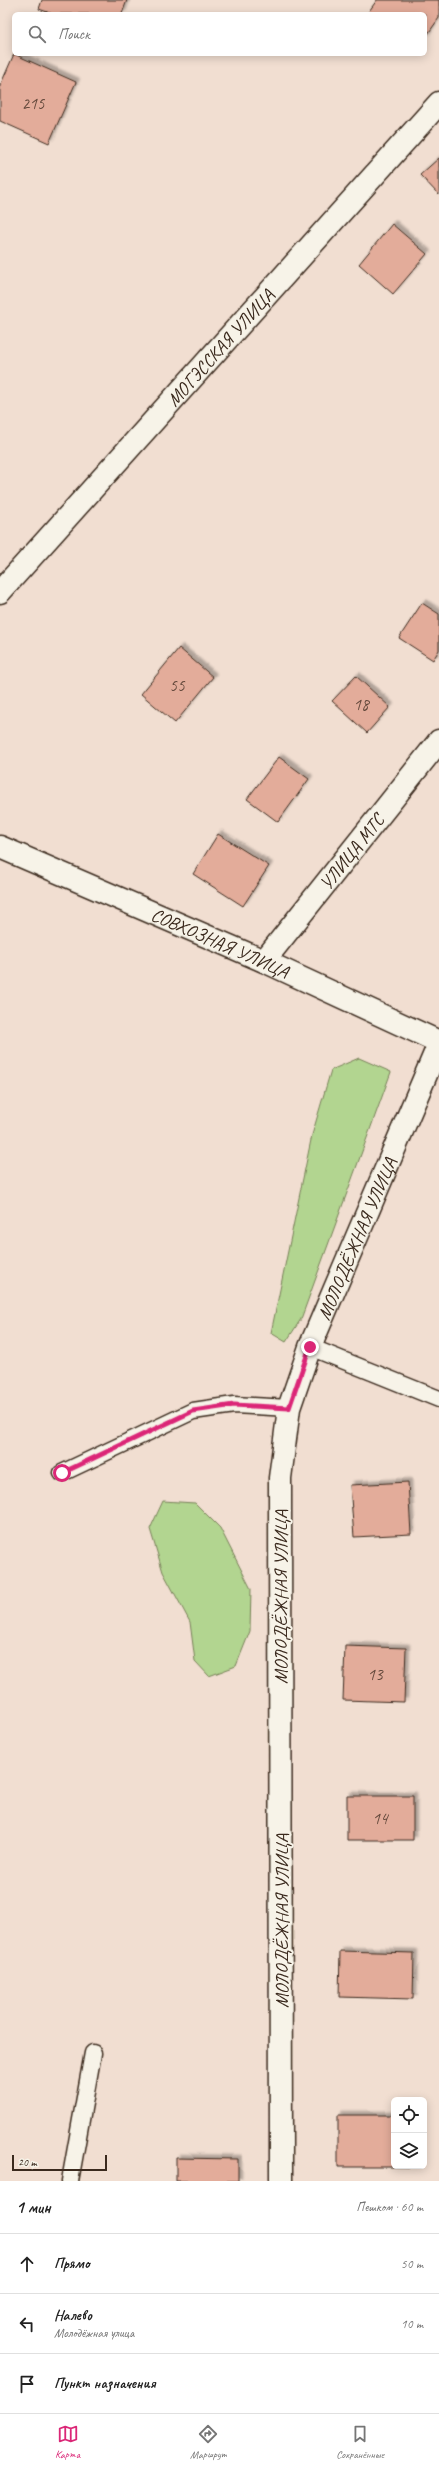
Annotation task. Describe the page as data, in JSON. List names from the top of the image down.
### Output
{
  "streets": {
    "street": [
      "МОГЭССКАЯ УЛИЦА",
      "УЛИЦА МТС",
      "СОВХОЗНАЯ УЛИЦА",
      "МОЛОДЁЖНАЯ УЛИЦА"
    ]
  },
  "crossings": [
    ["УЛИЦА МТС", "СОВХОЗНАЯ УЛИЦА"],
    ["СОВХОЗНАЯ УЛИЦА", "МОЛОДЁЖНАЯ УЛИЦА"]
  ],
  "house_numbers": [
    "215",
    "55",
    "18",
    "13",
    "14"
  ],
  "scale_bar": "20 m",
  "page": {
    "search": "Поиск",
    "scale": "20 m",
    "heading": ["1 мин", "Пешком · 60 m"],
    "list": [
      ["Прямо", "50 m"],
      ["Налево", "Молодёжная улица", "10 m"],
      "Пункт назначения"
    ],
    "nav": ["Карта", "Маршрут", "Сохранённые"]
  }
}
